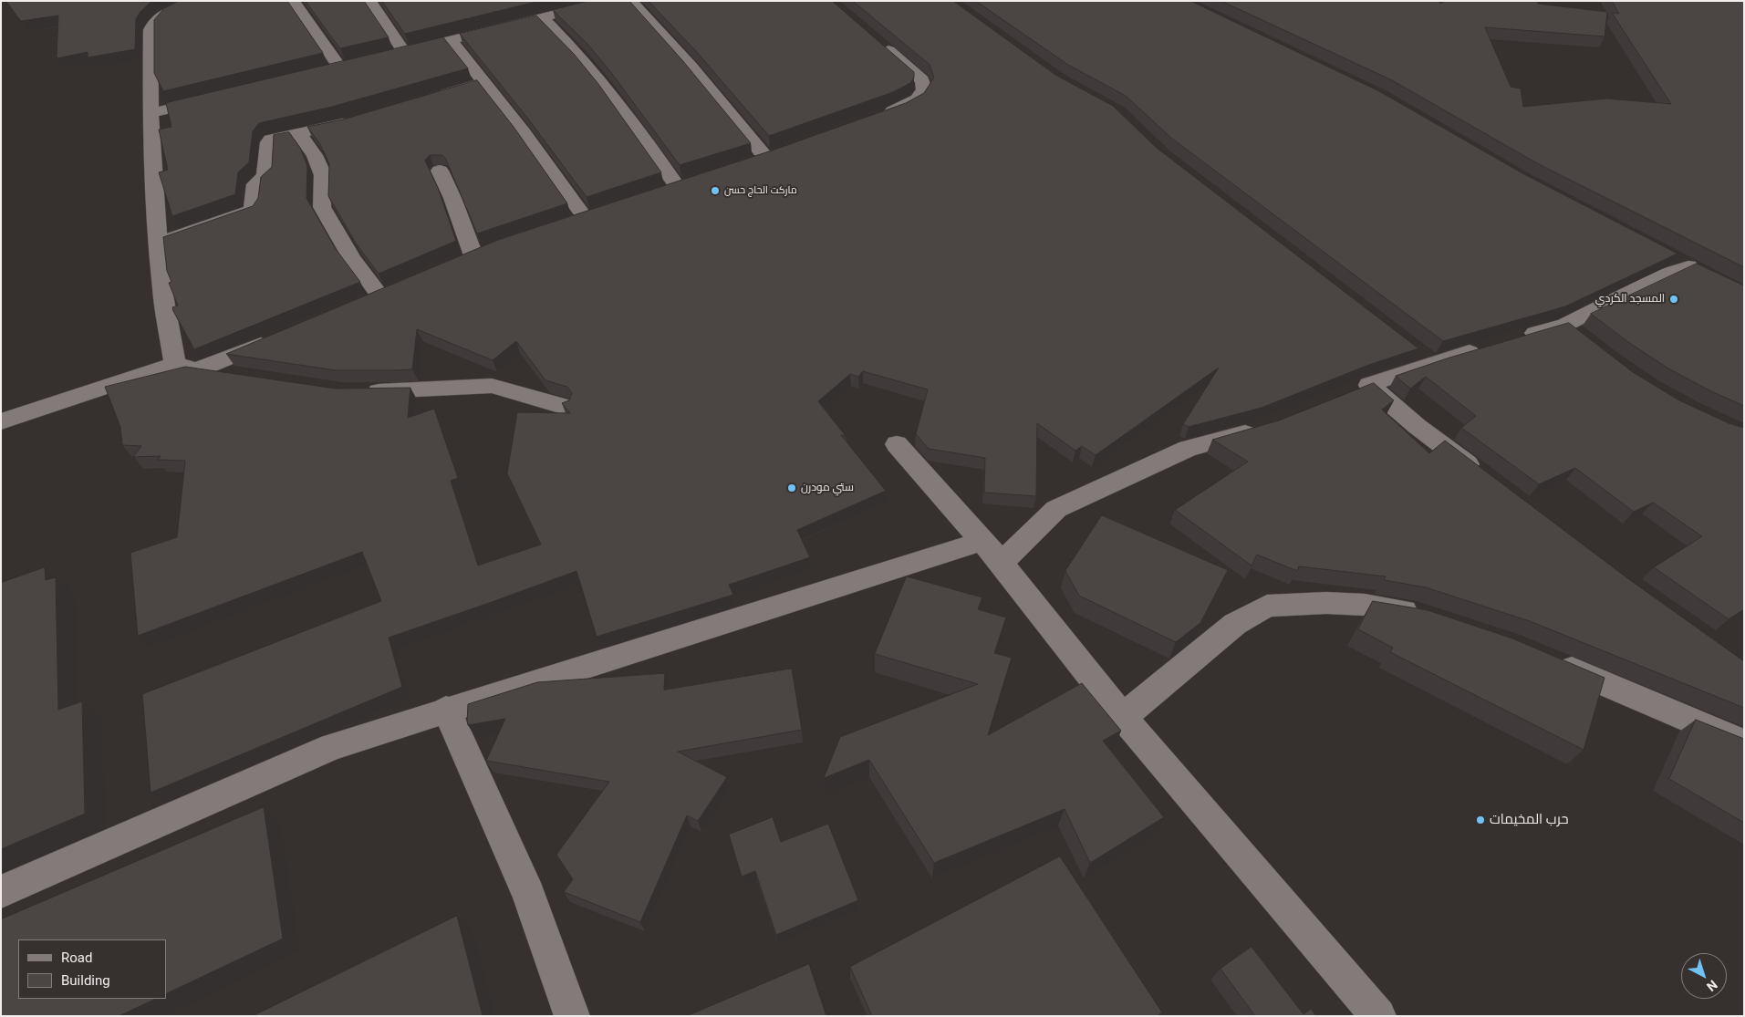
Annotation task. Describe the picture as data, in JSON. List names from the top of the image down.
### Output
{
  "places": [
    "ماركت الحاج حسن",
    "المسجد الكردي",
    "ستي مودرن",
    "حرب المخيمات"
  ],
  "legend": ["Road", "Building"],
  "north": "bottom right"
}
